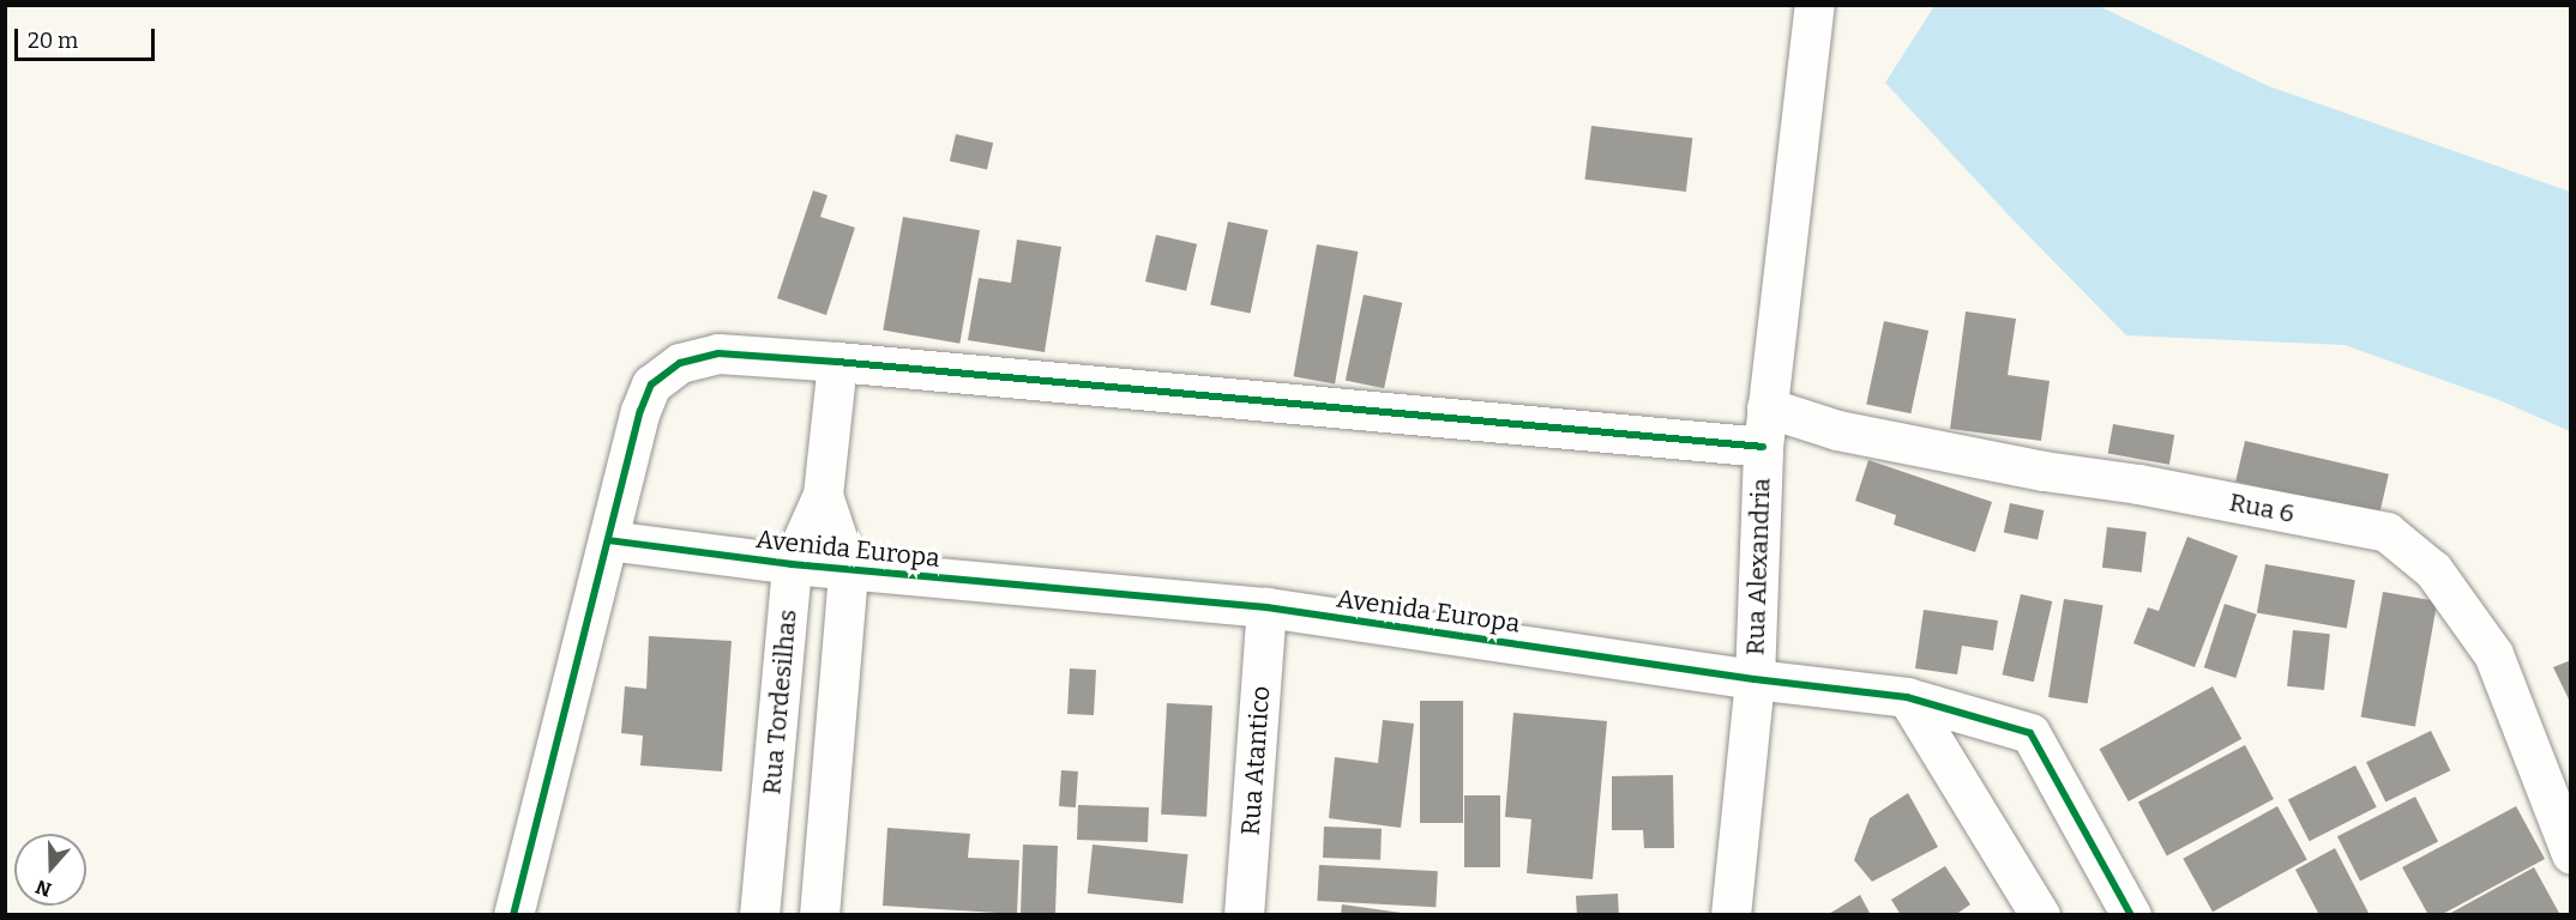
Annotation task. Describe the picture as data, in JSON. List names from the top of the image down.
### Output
{
  "streets": {
    "street": [
      "Rua 6",
      "Avenida Europa",
      "Rua Alexandria",
      "Rua Tordesilhas",
      "Rua Atantico"
    ]
  },
  "crossings": [
    ["Rua 6", "Rua Alexandria"],
    ["Avenida Europa", "Rua Alexandria"],
    ["Avenida Europa", "Rua Tordesilhas"],
    ["Avenida Europa", "Rua Atantico"]
  ],
  "scale_bar": "20 m",
  "north": "bottom"
}
